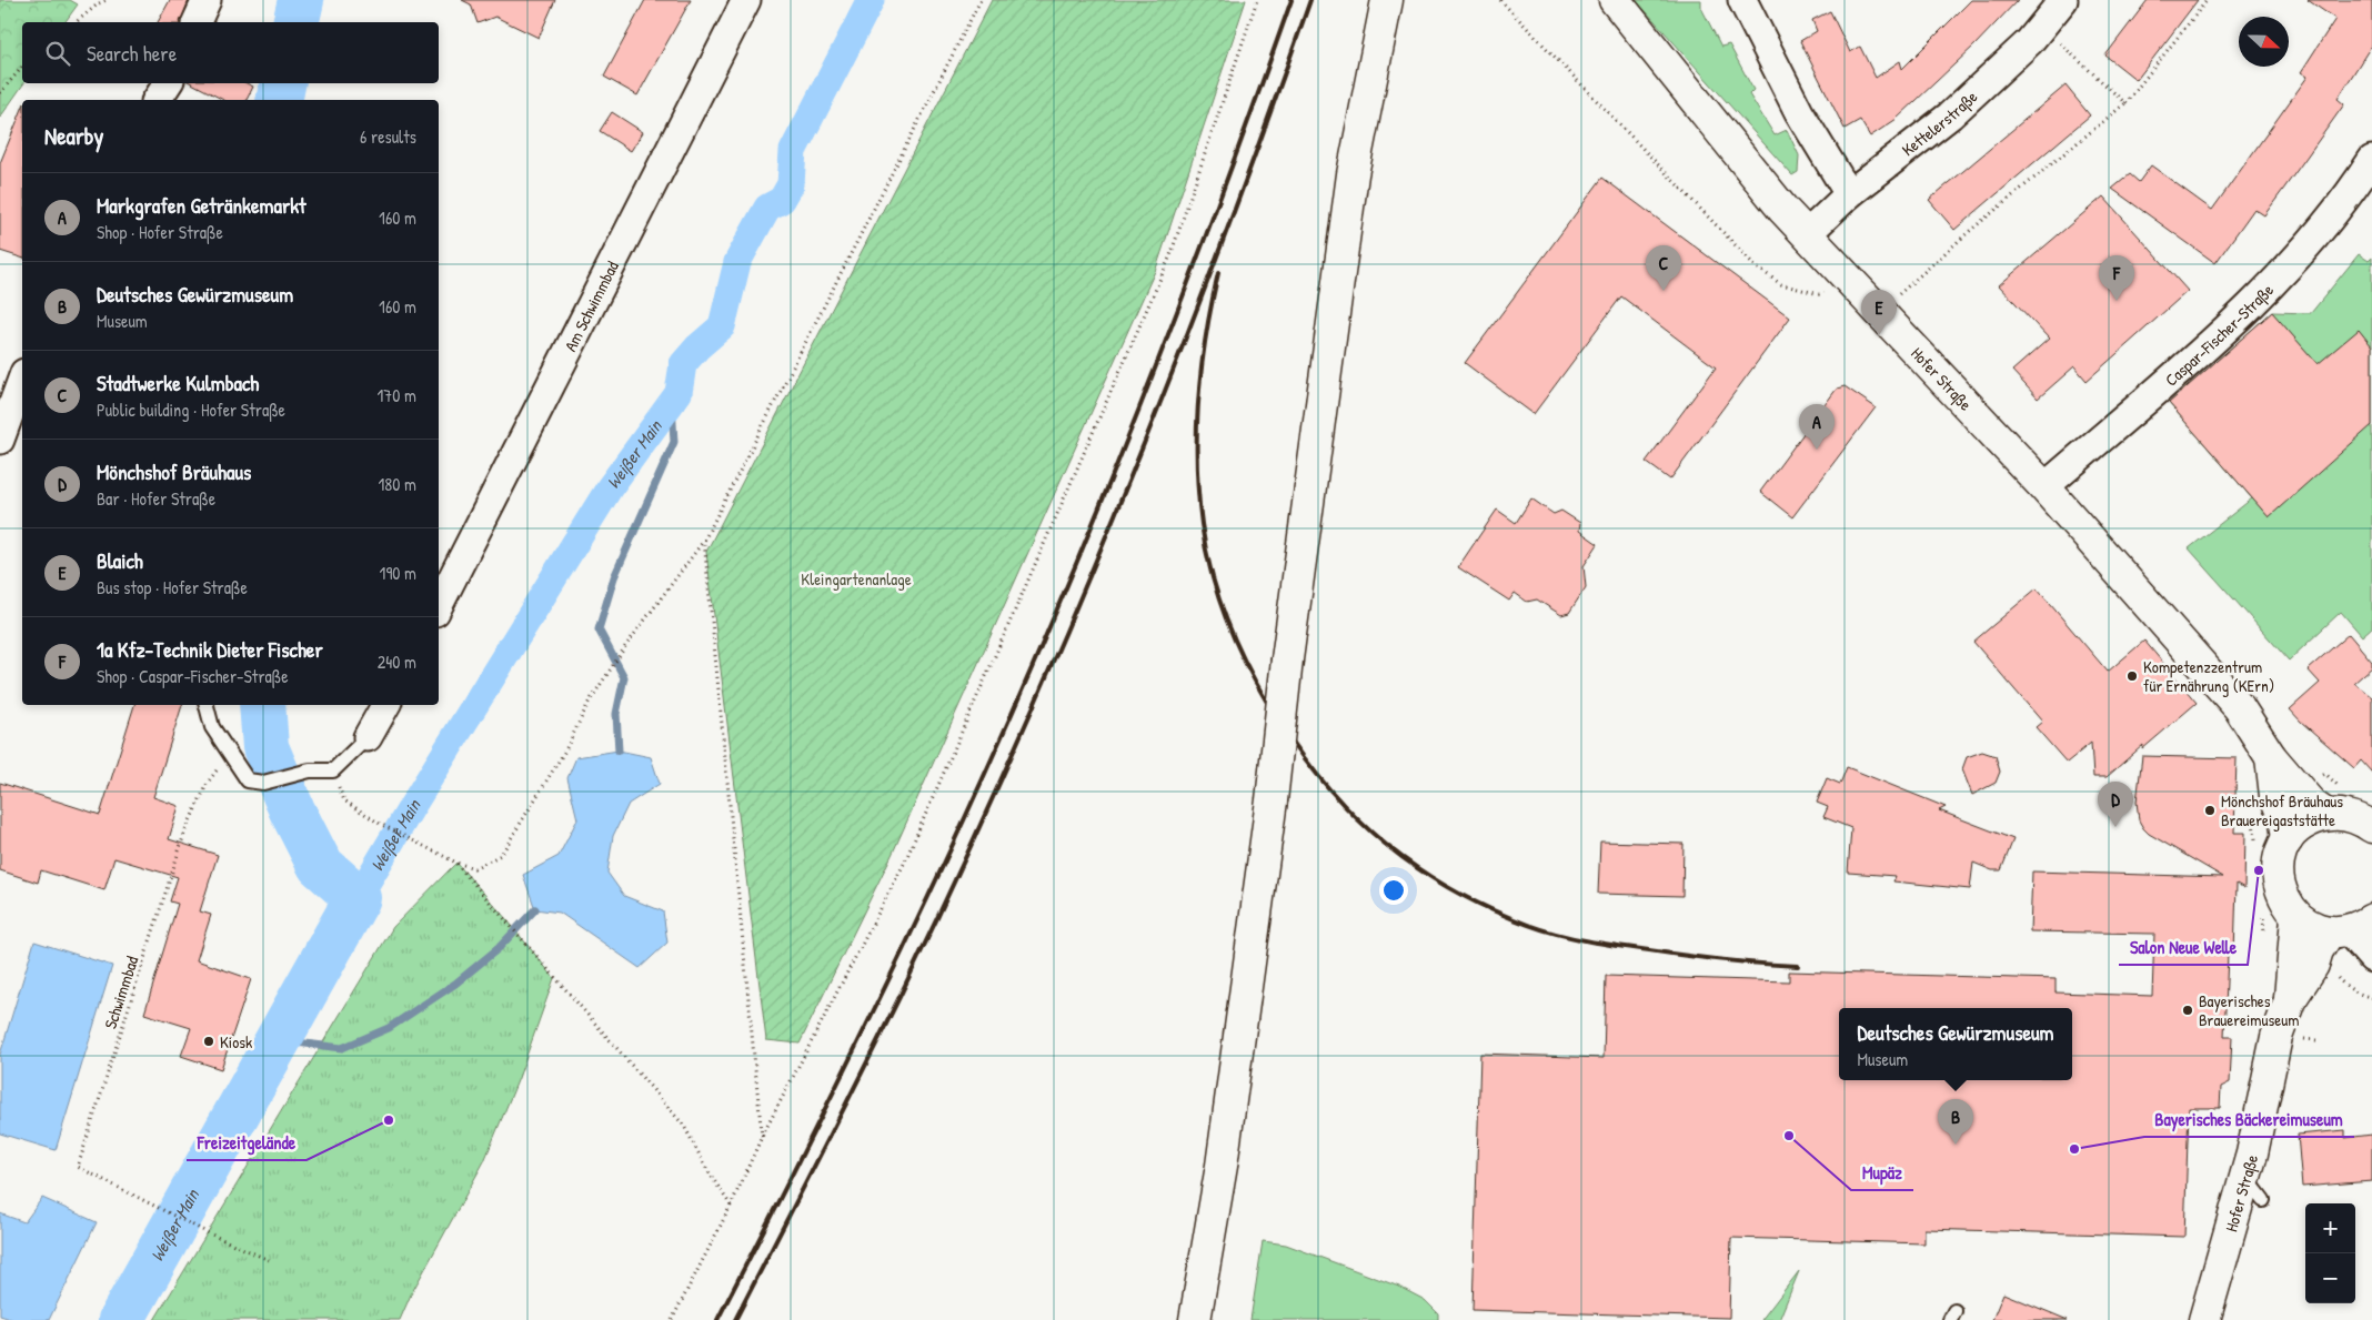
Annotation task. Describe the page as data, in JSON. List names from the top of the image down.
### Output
{
  "streets": {
    "main road": ["Hofer Straße"],
    "street": ["Kettelerstraße", "Am Schwimmbad", "Caspar-Fischer-Straße"],
    "path": ["Schwimmbad"]
  },
  "crossings": [
    ["Kettelerstraße", "Hofer Straße"],
    ["Caspar-Fischer-Straße", "Hofer Straße"]
  ],
  "water": ["Weißer Main"],
  "parks": ["Kleingartenanlage"],
  "places": [
    "Kompetenzzentrum für Ernährung (KErn)",
    "Mönchshof Bräuhaus Brauereigaststätte",
    "Salon Neue Welle",
    "Bayerisches Brauereimuseum",
    "Kiosk",
    "Freizeitgelände",
    "Mupäz",
    "Bayerisches Bäckereimuseum"
  ],
  "north": "right",
  "page": {
    "search": "Search here",
    "heading": ["Nearby", "6 results"],
    "list": [
      {
        "mark": "A",
        "name": "Markgrafen Getränkemarkt",
        "note": "Shop · Hofer Straße",
        "value": "160 m"
      },
      {
        "mark": "B",
        "name": "Deutsches Gewürzmuseum",
        "note": "Museum",
        "value": "160 m"
      },
      {
        "mark": "C",
        "name": "Stadtwerke Kulmbach",
        "note": "Public building · Hofer Straße",
        "value": "170 m"
      },
      {
        "mark": "D",
        "name": "Mönchshof Bräuhaus",
        "note": "Bar · Hofer Straße",
        "value": "180 m"
      },
      {
        "mark": "E",
        "name": "Blaich",
        "note": "Bus stop · Hofer Straße",
        "value": "190 m"
      },
      {
        "mark": "F",
        "name": "1a Kfz-Technik Dieter Fischer",
        "note": "Shop · Caspar-Fischer-Straße",
        "value": "240 m"
      }
    ],
    "pins": [
      "C",
      "F",
      "E",
      "A",
      "D",
      "B"
    ],
    "popup": ["Deutsches Gewürzmuseum", "Museum"],
    "map_buttons": ["+", "−"]
  }
}
